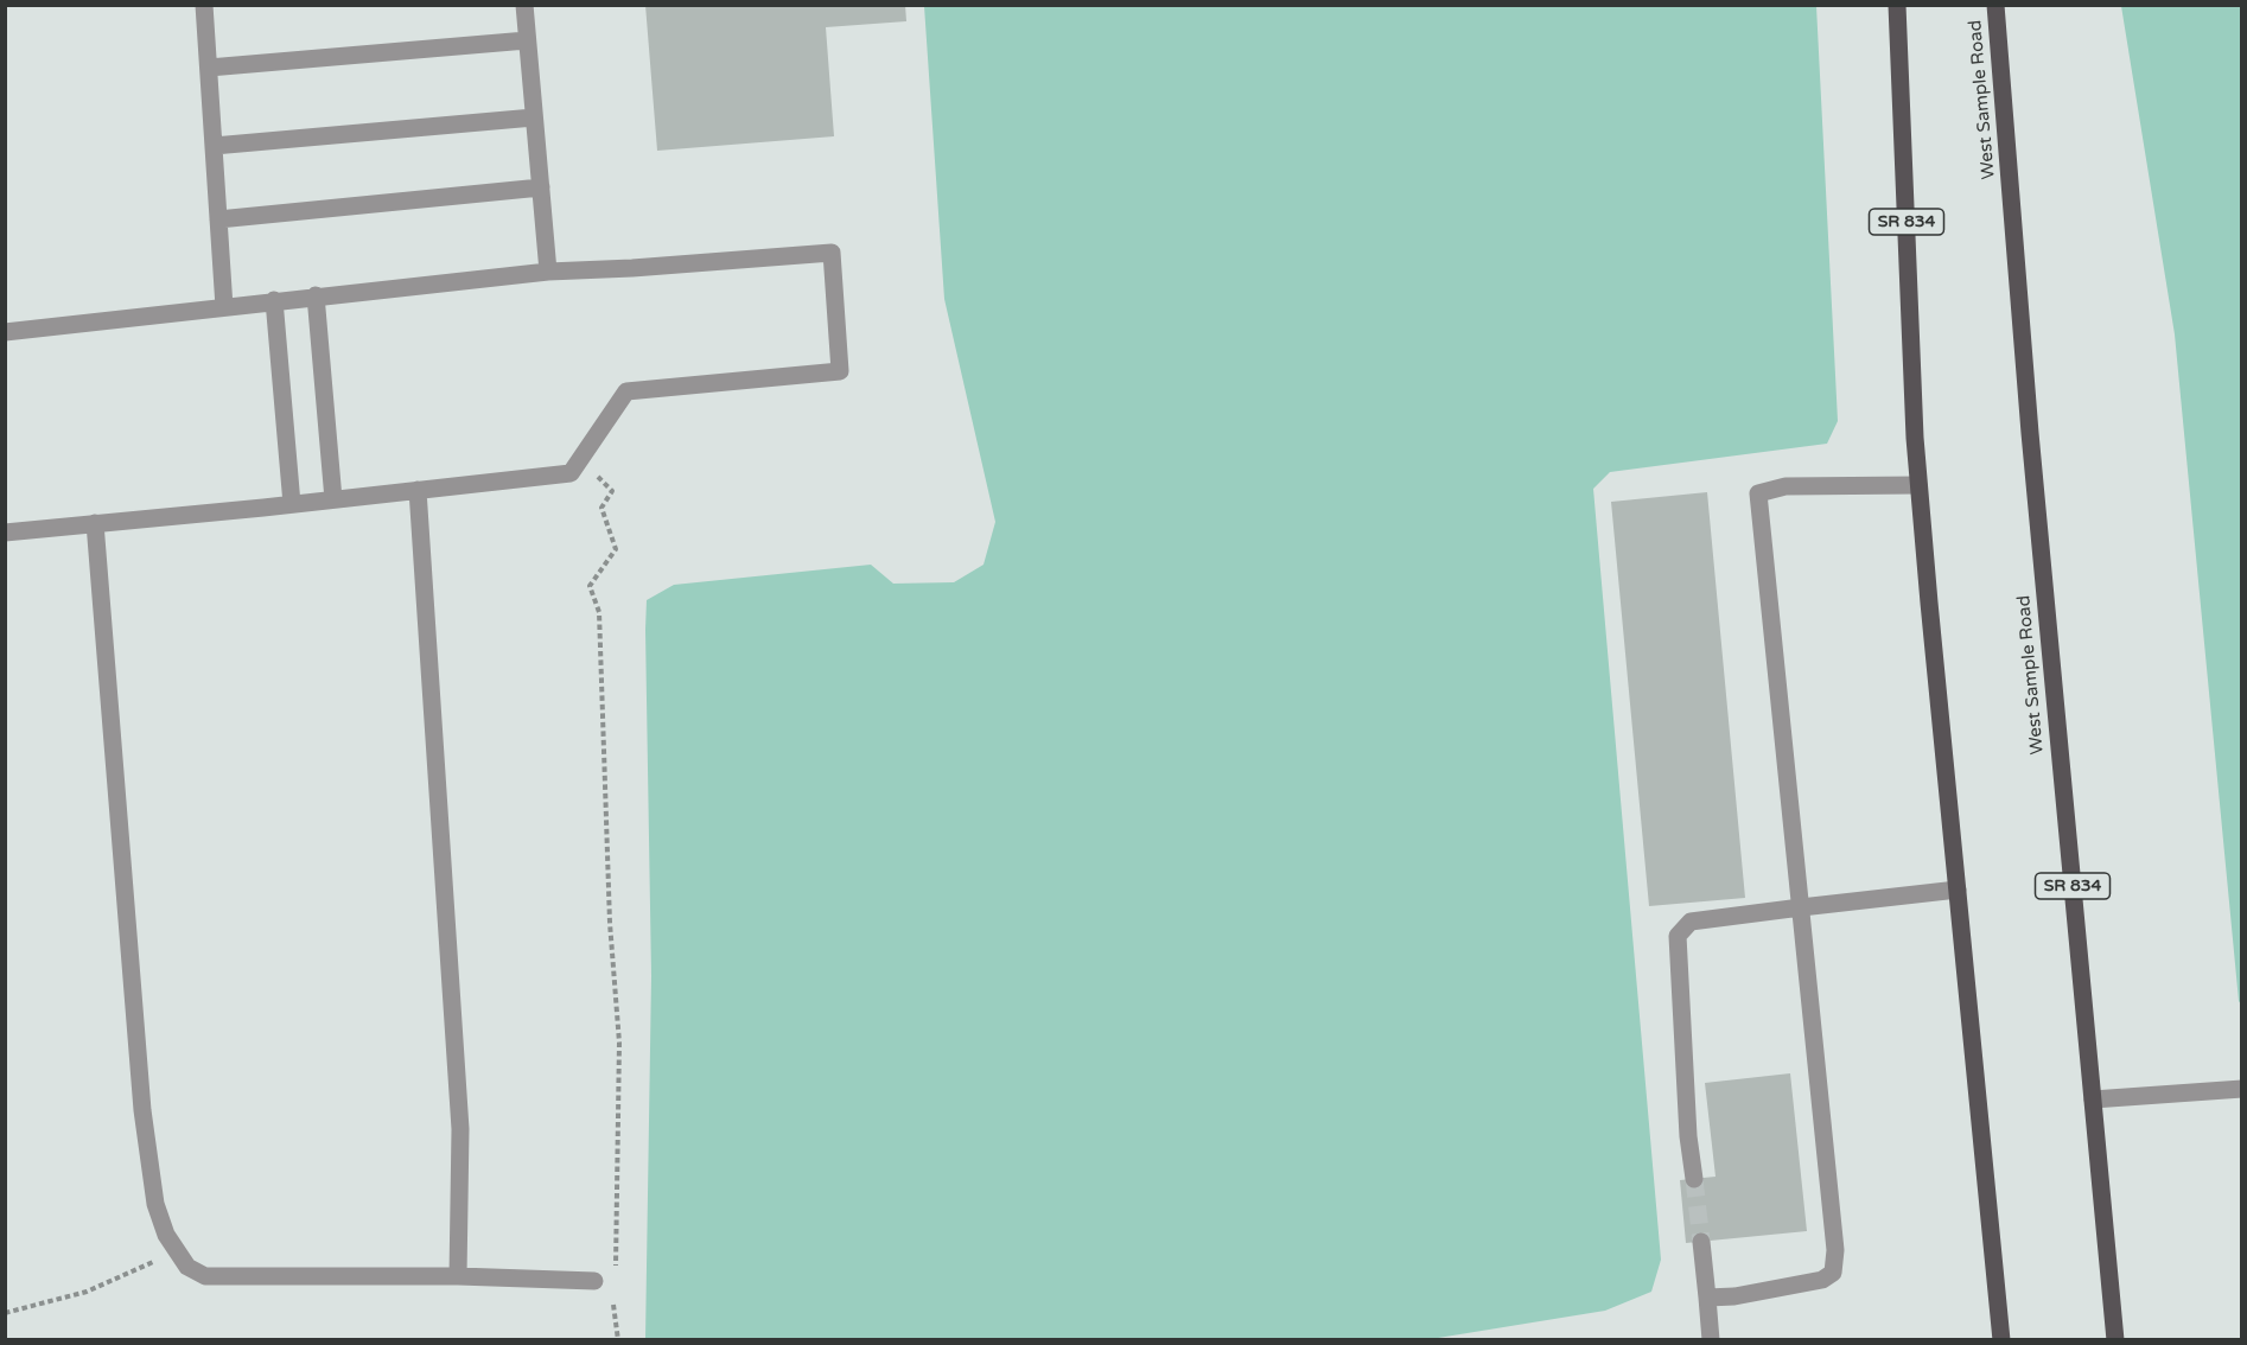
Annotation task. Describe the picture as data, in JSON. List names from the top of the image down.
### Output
{
  "streets": {
    "main road": ["West Sample Road", "SR 834"]
  }
}
